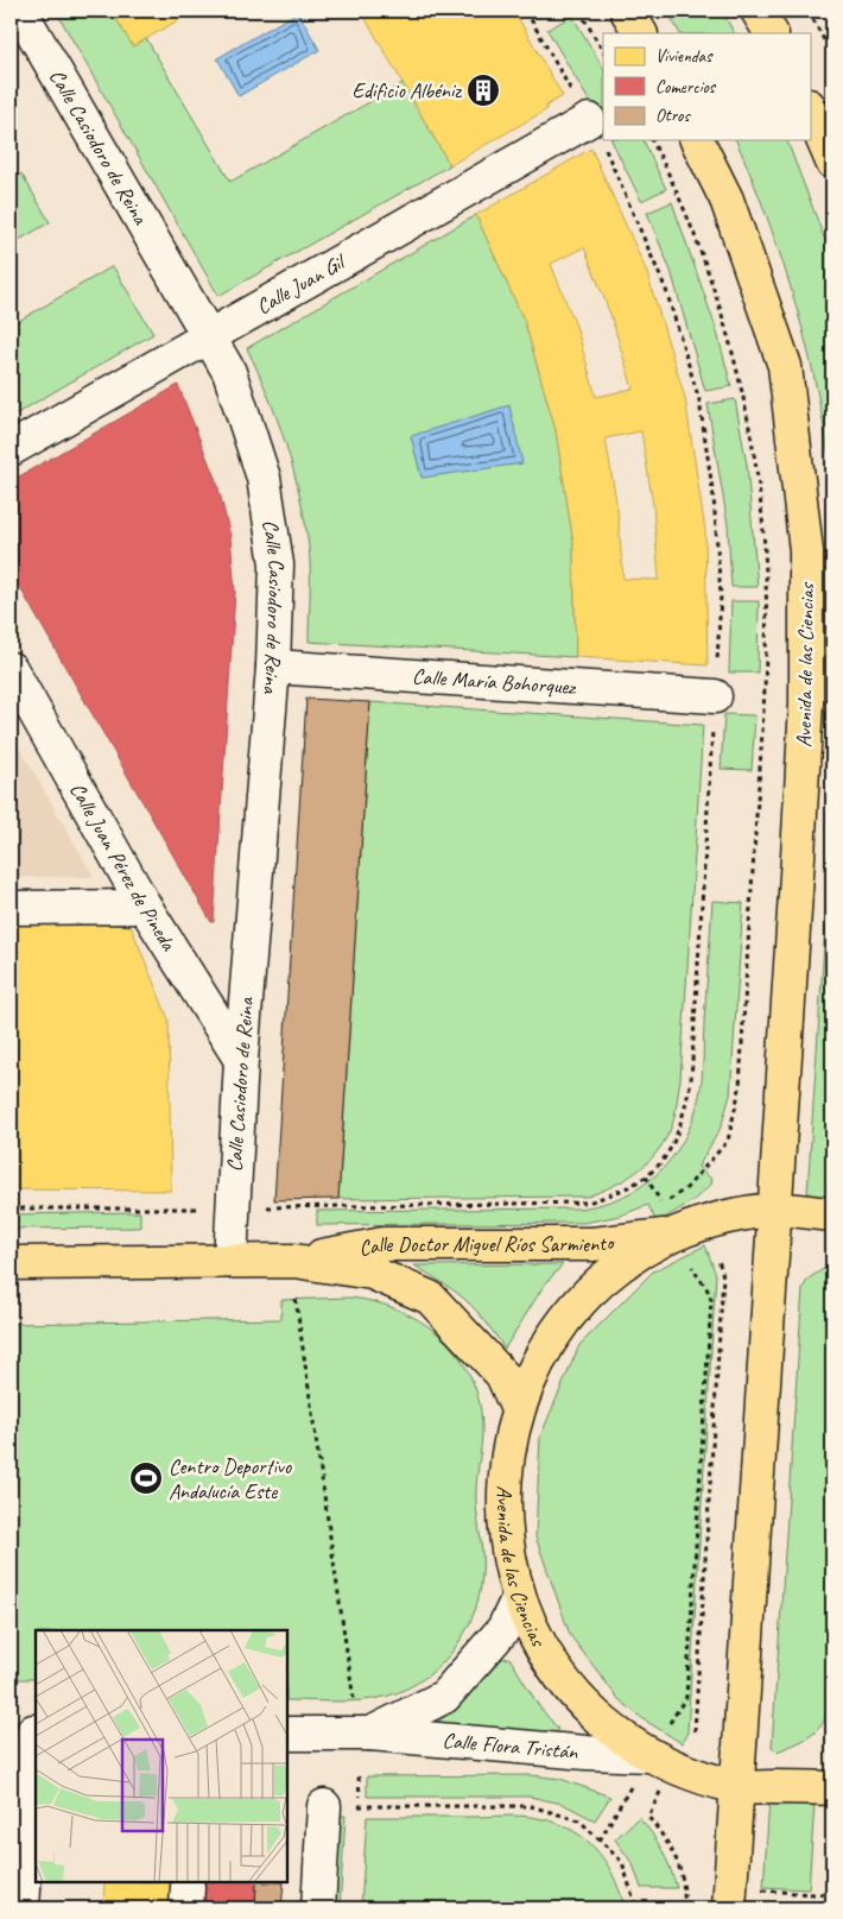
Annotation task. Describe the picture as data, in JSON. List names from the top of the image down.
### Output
{
  "streets": {
    "main road": ["Avenida de las Ciencias", "Calle Doctor Miguel Ríos Sarmiento"],
    "street": [
      "Calle Casiodoro de Reina",
      "Calle Juan Gil",
      "Calle María Bohorquez",
      "Calle Juan Pérez de Pineda",
      "Calle Flora Tristán"
    ]
  },
  "crossings": [
    ["Calle Casiodoro de Reina", "Calle Juan Gil"],
    ["Calle Casiodoro de Reina", "Calle María Bohorquez"],
    ["Calle Casiodoro de Reina", "Calle Juan Pérez de Pineda"],
    ["Calle Casiodoro de Reina", "Calle Doctor Miguel Ríos Sarmiento"],
    ["Avenida de las Ciencias", "Calle Doctor Miguel Ríos Sarmiento"],
    ["Avenida de las Ciencias", "Calle Flora Tristán"]
  ],
  "places": {
    "building": ["Edificio Albéniz"],
    "sports": ["Centro Deportivo Andalucía Este"]
  },
  "legend": ["Viviendas", "Comercios", "Otros"]
}
